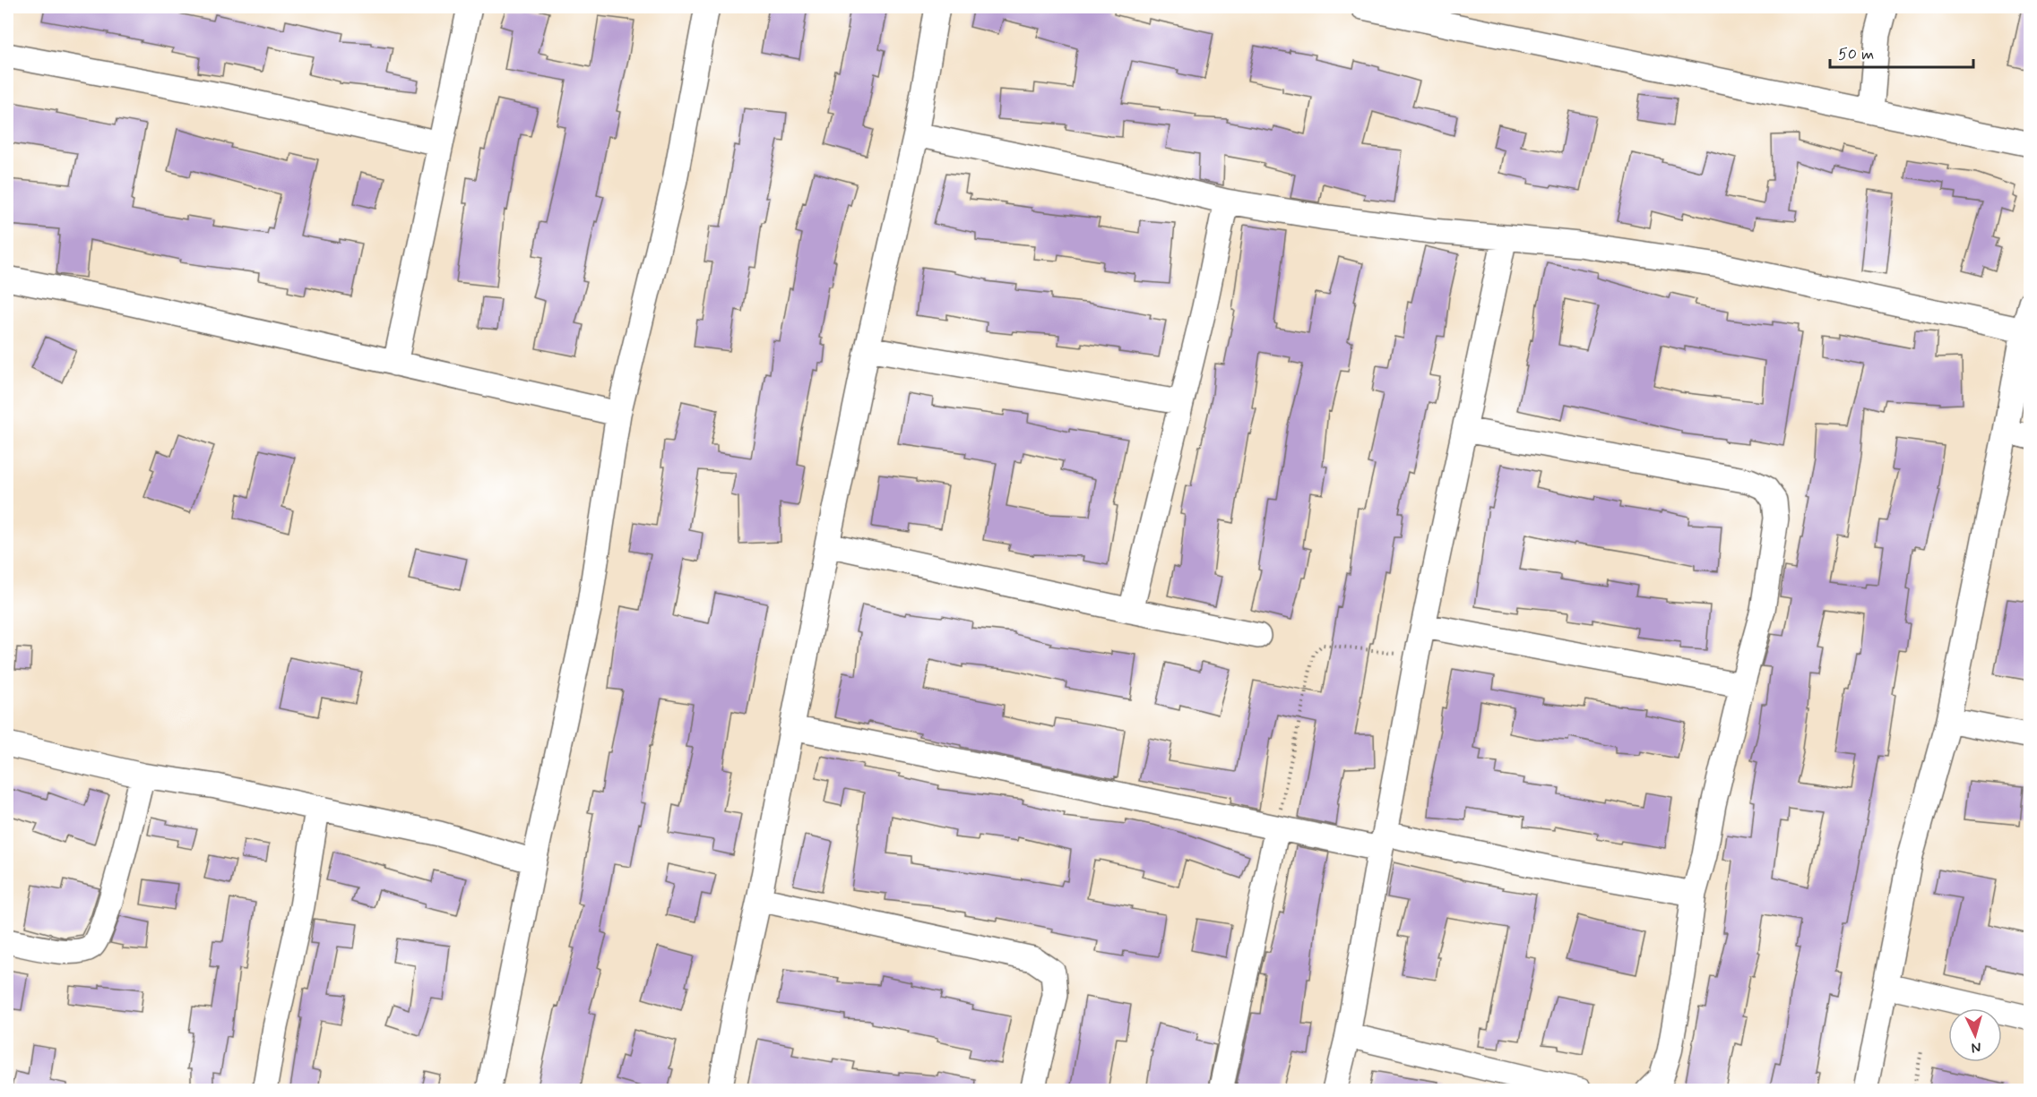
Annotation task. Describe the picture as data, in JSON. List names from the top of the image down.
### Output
{
  "scale_bar": "50 m",
  "north": "bottom"
}
